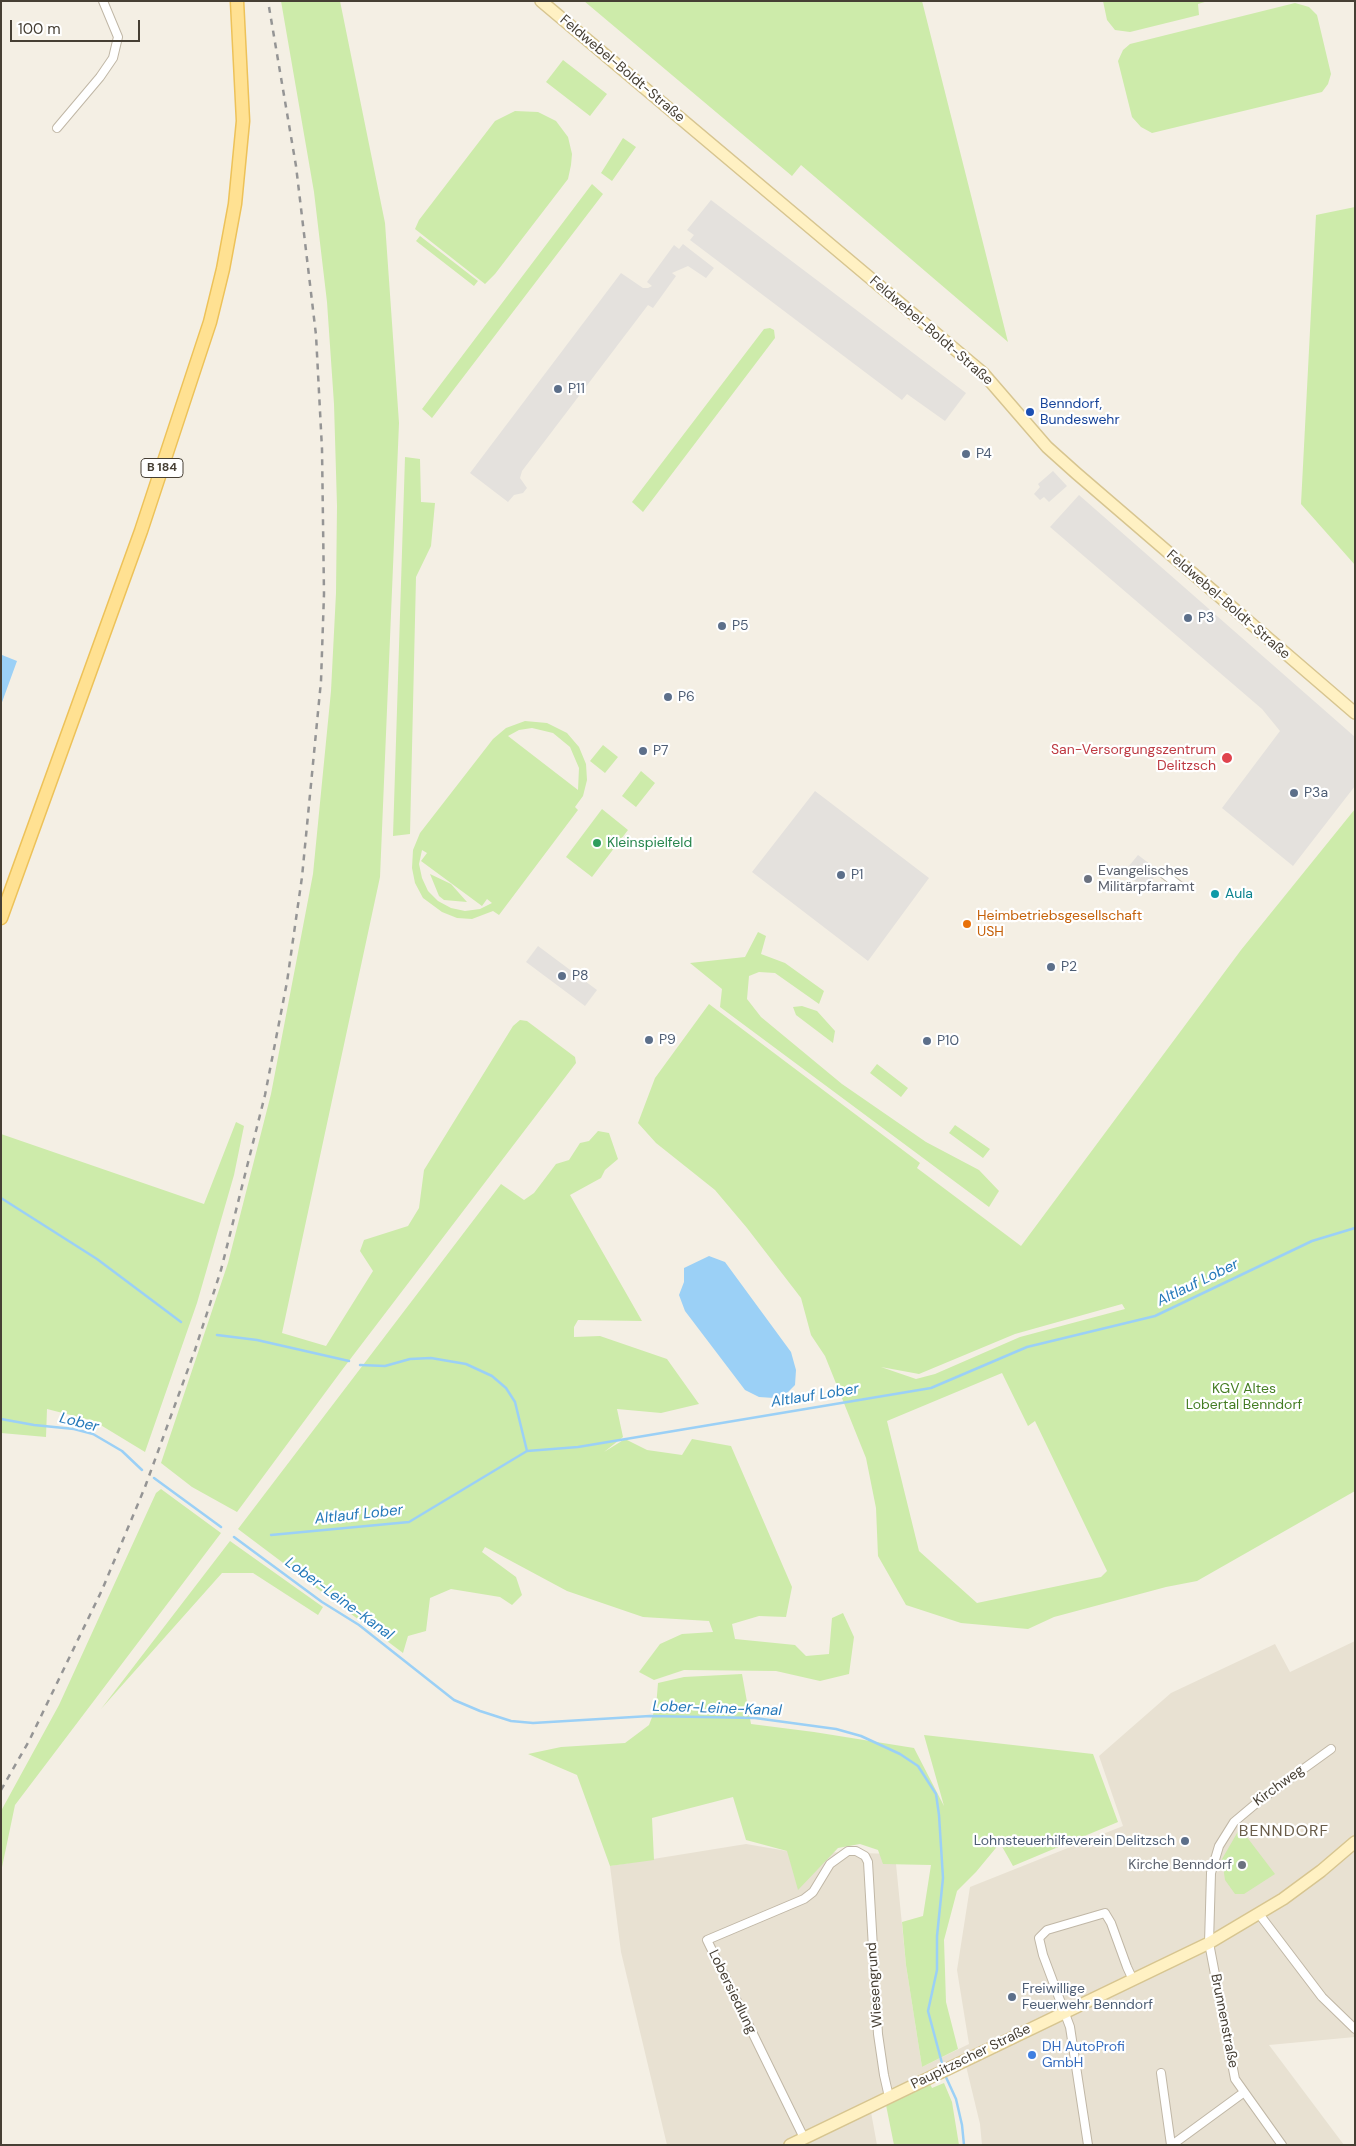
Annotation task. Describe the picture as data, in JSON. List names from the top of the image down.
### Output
{
  "streets": {
    "main road": ["B 184"],
    "street": [
      "Feldwebel-Boldt-Straße",
      "Kirchweg",
      "Wiesengrund",
      "Lobersiedlung",
      "Brunnenstraße",
      "Paupitzscher Straße"
    ]
  },
  "crossings": [
    ["Kirchweg", "Brunnenstraße"],
    ["Kirchweg", "Paupitzscher Straße"],
    ["Wiesengrund", "Lobersiedlung"],
    ["Wiesengrund", "Paupitzscher Straße"],
    ["Lobersiedlung", "Paupitzscher Straße"],
    ["Brunnenstraße", "Paupitzscher Straße"]
  ],
  "districts": ["BENNDORF"],
  "water": ["Altlauf Lober", "Lober", "Lober-Leine-Kanal"],
  "parks": ["KGV Altes Lobertal Benndorf"],
  "places": [
    "P11",
    "Benndorf, Bundeswehr",
    "P4",
    "P3",
    "P5",
    "P6",
    "P7",
    "San-Versorgungszentrum Delitzsch",
    "P3a",
    "Kleinspielfeld",
    "P1",
    "Evangelisches Militärpfarramt",
    "Aula",
    "Heimbetriebsgesellschaft USH",
    "P2",
    "P8",
    "P9",
    "P10",
    "Lohnsteuerhilfeverein Delitzsch",
    "Kirche Benndorf",
    "Freiwillige Feuerwehr Benndorf",
    "DH AutoProfi GmbH"
  ],
  "scale_bar": "100 m"
}
